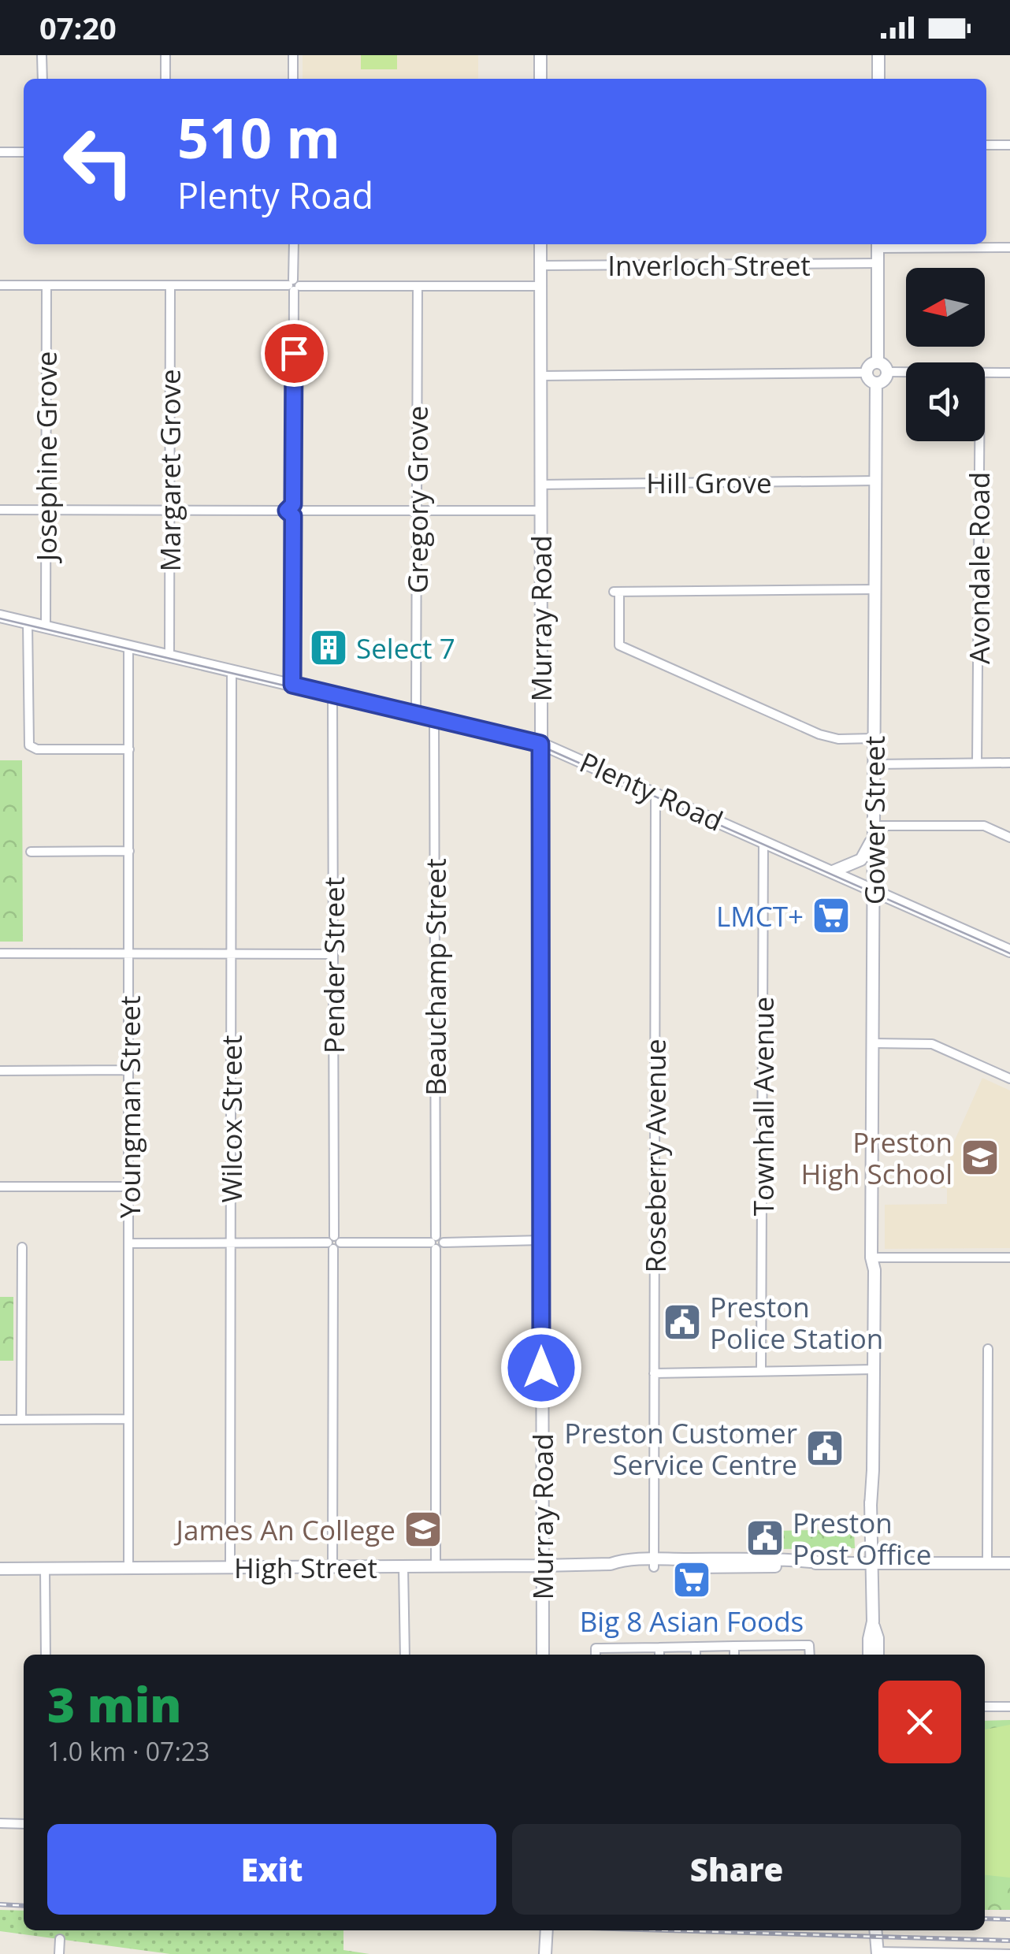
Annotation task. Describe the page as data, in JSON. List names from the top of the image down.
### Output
{
  "streets": {
    "main road": [
      "Murray Road",
      "Plenty Road",
      "Gower Street",
      "High Street"
    ],
    "street": [
      "Inverloch Street",
      "Josephine Grove",
      "Margaret Grove",
      "Hill Grove",
      "Gregory Grove",
      "Avondale Road",
      "Pender Street",
      "Beauchamp Street",
      "Townhall Avenue",
      "Youngman Street",
      "Wilcox Street",
      "Roseberry Avenue"
    ]
  },
  "crossings": [
    ["Inverloch Street", "Murray Road"],
    ["Josephine Grove", "Plenty Road"],
    ["Margaret Grove", "Plenty Road"],
    ["Hill Grove", "Murray Road"],
    ["Hill Grove", "Gower Street"],
    ["Gregory Grove", "Plenty Road"],
    ["Murray Road", "Plenty Road"],
    ["Murray Road", "High Street"],
    ["Plenty Road", "Gower Street"],
    ["Plenty Road", "Pender Street"],
    ["Plenty Road", "Beauchamp Street"],
    ["Plenty Road", "Townhall Avenue"],
    ["Plenty Road", "Youngman Street"],
    ["Plenty Road", "Wilcox Street"],
    ["Plenty Road", "Roseberry Avenue"],
    ["Gower Street", "High Street"],
    ["Pender Street", "High Street"],
    ["Beauchamp Street", "High Street"],
    ["Youngman Street", "High Street"],
    ["Wilcox Street", "High Street"],
    ["Roseberry Avenue", "High Street"]
  ],
  "places": {
    "building": ["Select 7"],
    "supermarket": ["LMCT+", "Big 8 Asian Foods"],
    "school or university": ["Preston High School", "James An College"],
    "public building": ["Preston Police Station", "Preston Customer Service Centre", "Preston Post Office"]
  },
  "north": "left",
  "page": {
    "status": "07:20",
    "turn": ["510 m", "Plenty Road"],
    "heading": ["3 min", "1.0 km · 07:23"],
    "buttons": ["Exit", "Share"]
  }
}
